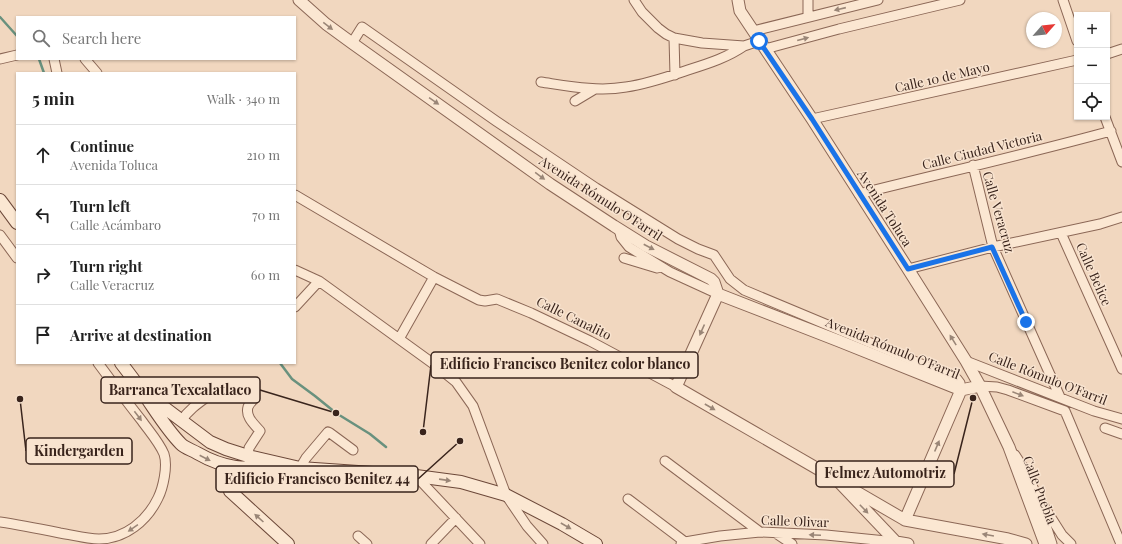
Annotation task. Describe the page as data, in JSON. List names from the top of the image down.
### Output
{
  "streets": {
    "street": [
      "Calle 10 de Mayo",
      "Calle Ciudad Victoria",
      "Avenida Rómulo O'Farril",
      "Avenida Toluca",
      "Calle Veracruz",
      "Calle Belice",
      "Calle Canalito",
      "Calle Rómulo O'Farril",
      "Calle Puebla",
      "Calle Olivar"
    ]
  },
  "crossings": [
    ["Calle 10 de Mayo", "Avenida Toluca"],
    ["Calle Ciudad Victoria", "Avenida Toluca"],
    ["Calle Ciudad Victoria", "Calle Veracruz"],
    ["Avenida Rómulo O'Farril", "Avenida Toluca"],
    ["Avenida Rómulo O'Farril", "Calle Rómulo O'Farril"],
    ["Avenida Toluca", "Calle Rómulo O'Farril"],
    ["Avenida Toluca", "Calle Puebla"],
    ["Calle Veracruz", "Calle Rómulo O'Farril"],
    ["Calle Canalito", "Calle Olivar"]
  ],
  "one_way": ["Calle Rómulo O'Farril", "Calle Olivar"],
  "places": [
    "Felmez Automotriz",
    "Kindergarden",
    "Barranca Texcalatlaco",
    "Edificio Francisco Benitez color blanco",
    "Edificio Francisco Benitez 44"
  ],
  "north": "top right",
  "page": {
    "map_buttons": ["+", "−"],
    "search": "Search here",
    "heading": ["5 min", "Walk · 340 m"],
    "list": [
      ["Continue", "Avenida Toluca", "210 m"],
      ["Turn left", "Calle Acámbaro", "70 m"],
      ["Turn right", "Calle Veracruz", "60 m"],
      "Arrive at destination"
    ]
  }
}
